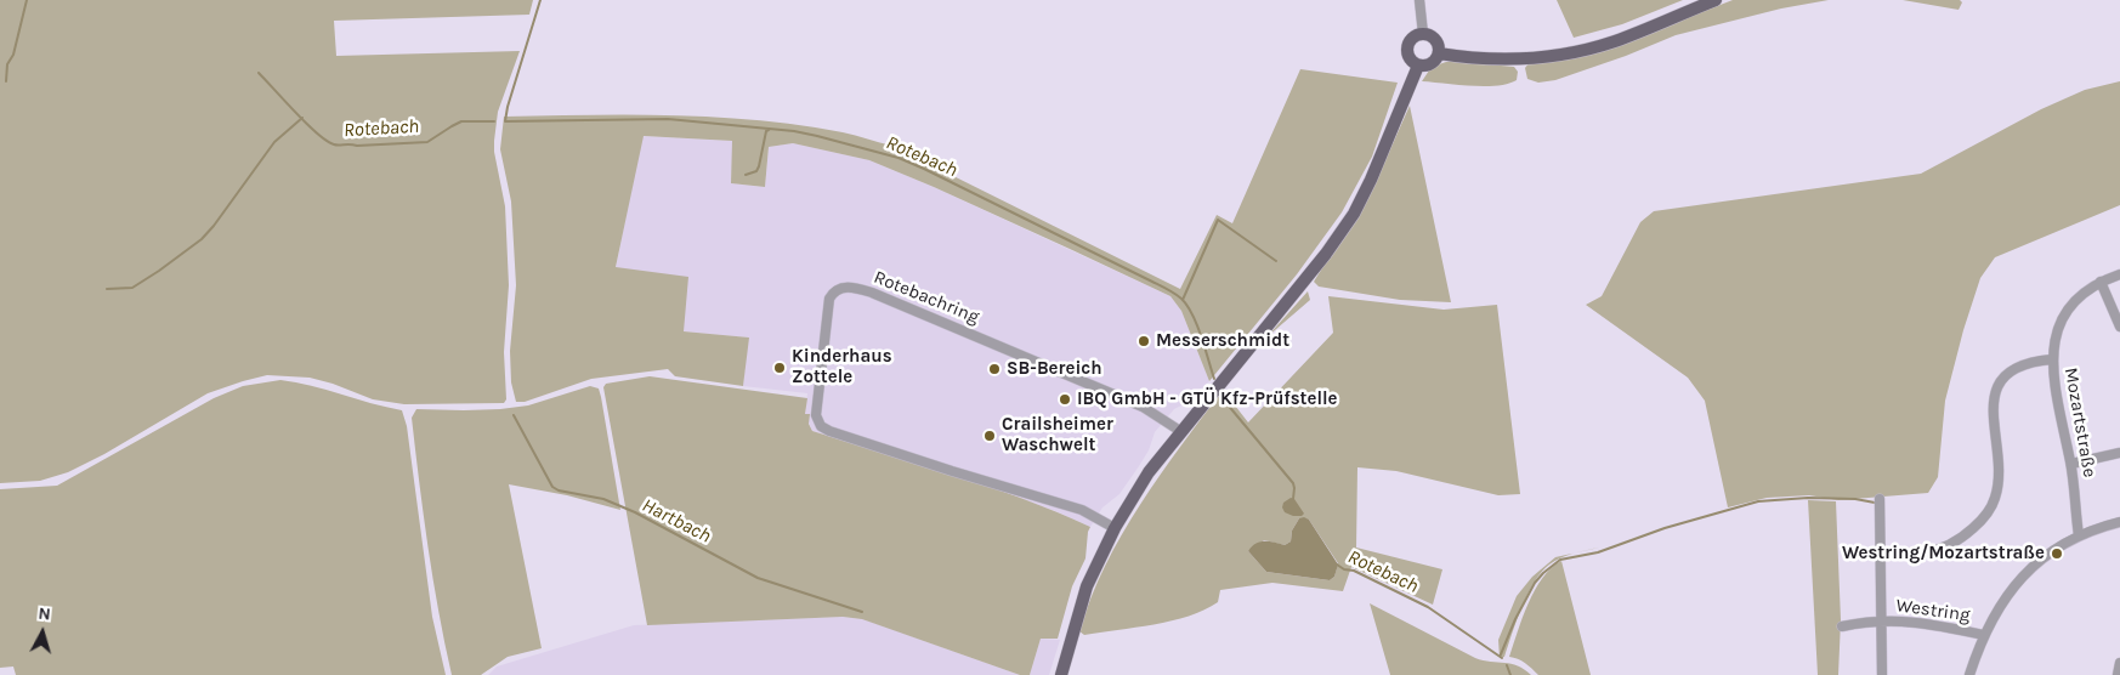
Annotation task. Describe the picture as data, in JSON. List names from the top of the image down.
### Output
{
  "streets": {
    "street": ["Rotebachring", "Mozartstraße", "Westring"]
  },
  "crossings": [
    ["Mozartstraße", "Westring"]
  ],
  "water": ["Rotebach", "Hartbach"],
  "places": [
    "Messerschmidt",
    "Kinderhaus Zottele",
    "SB-Bereich",
    "IBQ GmbH - GTÜ Kfz-Prüfstelle",
    "Crailsheimer Waschwelt",
    "Westring/Mozartstraße"
  ],
  "north": "top"
}
